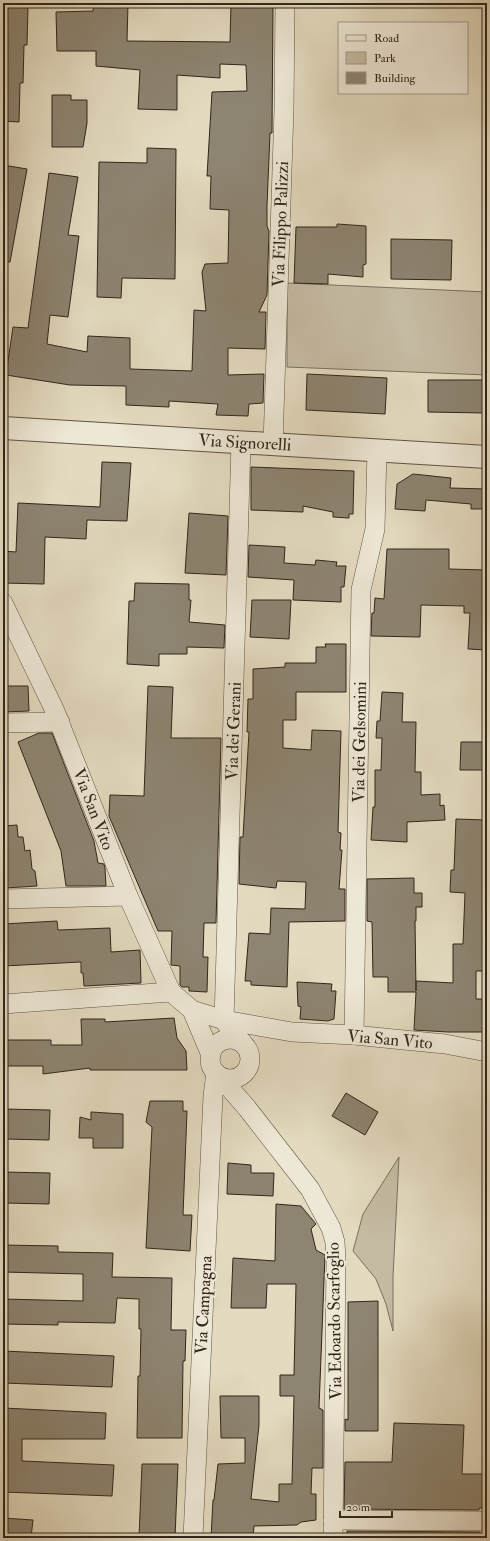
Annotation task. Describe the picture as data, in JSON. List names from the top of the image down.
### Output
{
  "streets": {
    "street": [
      "Via Filippo Palizzi",
      "Via Signorelli",
      "Via dei Gerani",
      "Via dei Gelsomini",
      "Via San Vito",
      "Via Campagna",
      "Via Edoardo Scarfoglio"
    ]
  },
  "crossings": [
    ["Via Filippo Palizzi", "Via Signorelli"],
    ["Via Signorelli", "Via dei Gerani"],
    ["Via Signorelli", "Via dei Gelsomini"],
    ["Via dei Gerani", "Via San Vito"],
    ["Via dei Gelsomini", "Via San Vito"],
    ["Via San Vito", "Via Campagna"],
    ["Via San Vito", "Via Edoardo Scarfoglio"],
    ["Via Campagna", "Via Edoardo Scarfoglio"]
  ],
  "legend": ["Road", "Park", "Building"],
  "scale_bar": "20 m"
}
